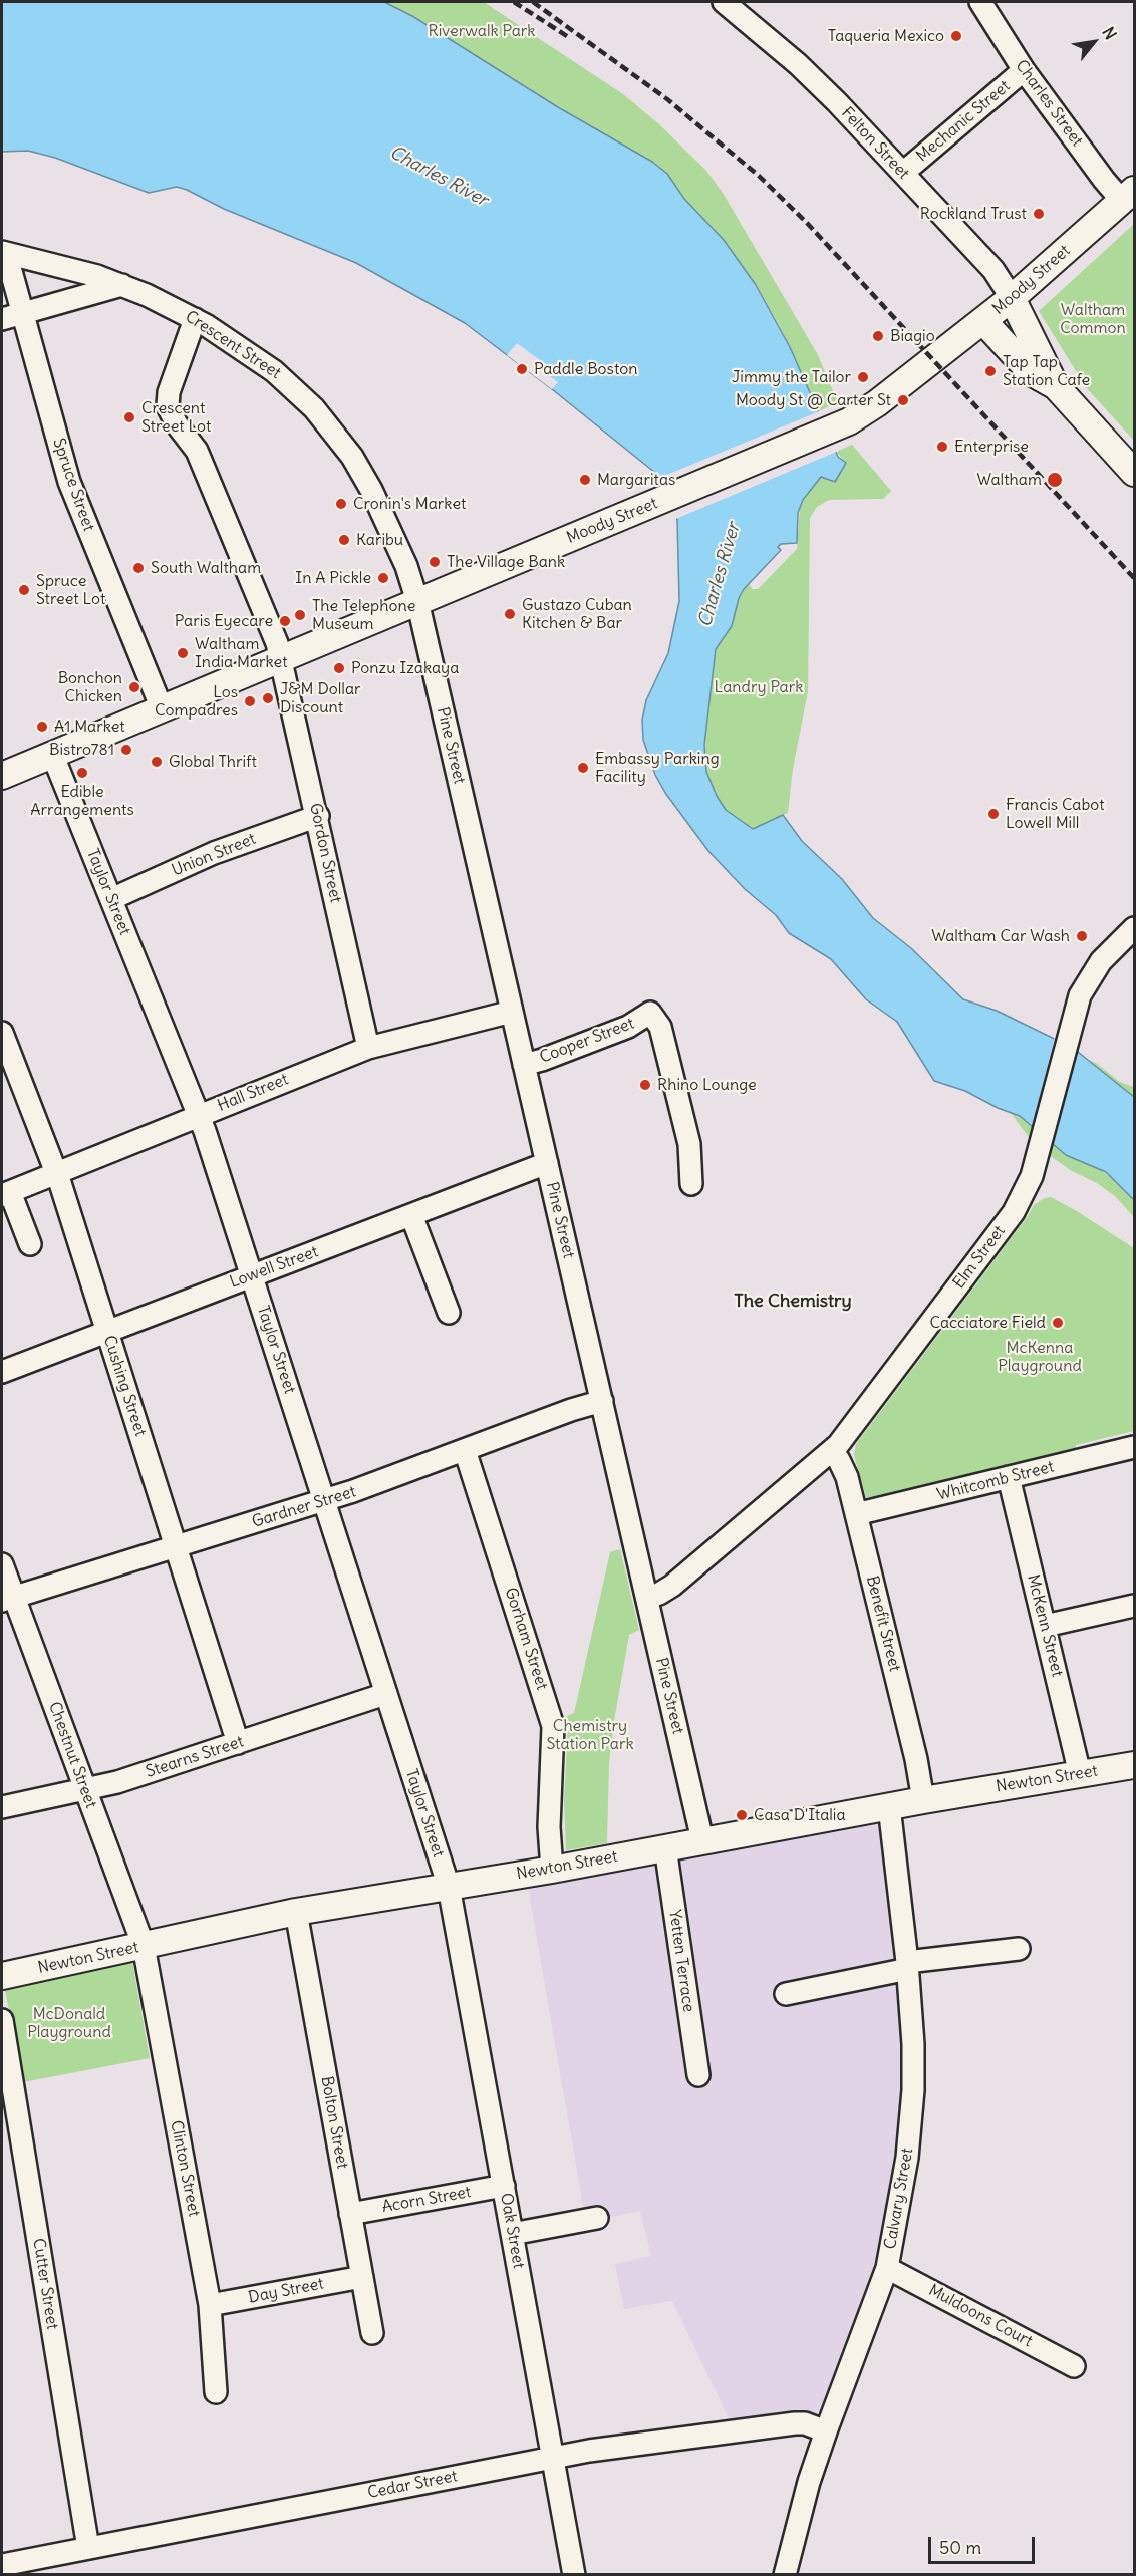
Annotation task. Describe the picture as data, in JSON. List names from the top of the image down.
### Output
{
  "streets": {
    "main road": ["Moody Street", "Newton Street"],
    "street": [
      "Charles Street",
      "Mechanic Street",
      "Felton Street",
      "Crescent Street",
      "Spruce Street",
      "Pine Street",
      "Gordon Street",
      "Union Street",
      "Taylor Street",
      "Cooper Street",
      "Hall Street",
      "Elm Street",
      "Lowell Street",
      "Cushing Street",
      "Whitcomb Street",
      "Gardner Street",
      "Benefit Street",
      "McKenn Street",
      "Gorham Street",
      "Chestnut Street",
      "Stearns Street",
      "Yetten Terrace",
      "Bolton Street",
      "Clinton Street",
      "Calvary Street",
      "Acorn Street",
      "Oak Street",
      "Cutter Street",
      "Day Street",
      "Muldoons Court",
      "Cedar Street"
    ]
  },
  "crossings": [
    ["Charles Street", "Mechanic Street"],
    ["Charles Street", "Moody Street"],
    ["Mechanic Street", "Felton Street"],
    ["Felton Street", "Moody Street"],
    ["Moody Street", "Crescent Street"],
    ["Moody Street", "Spruce Street"],
    ["Moody Street", "Pine Street"],
    ["Moody Street", "Gordon Street"],
    ["Moody Street", "Taylor Street"],
    ["Crescent Street", "Spruce Street"],
    ["Crescent Street", "Pine Street"],
    ["Crescent Street", "Gordon Street"],
    ["Pine Street", "Cooper Street"],
    ["Pine Street", "Hall Street"],
    ["Pine Street", "Elm Street"],
    ["Pine Street", "Lowell Street"],
    ["Pine Street", "Gardner Street"],
    ["Pine Street", "Newton Street"],
    ["Gordon Street", "Union Street"],
    ["Gordon Street", "Hall Street"],
    ["Union Street", "Taylor Street"],
    ["Taylor Street", "Hall Street"],
    ["Taylor Street", "Lowell Street"],
    ["Taylor Street", "Gardner Street"],
    ["Taylor Street", "Stearns Street"],
    ["Taylor Street", "Newton Street"],
    ["Taylor Street", "Oak Street"],
    ["Hall Street", "Cushing Street"],
    ["Elm Street", "Benefit Street"],
    ["Lowell Street", "Cushing Street"],
    ["Cushing Street", "Gardner Street"],
    ["Cushing Street", "Stearns Street"],
    ["Whitcomb Street", "Benefit Street"],
    ["Whitcomb Street", "McKenn Street"],
    ["Gardner Street", "Gorham Street"],
    ["Gardner Street", "Chestnut Street"],
    ["Benefit Street", "Newton Street"],
    ["McKenn Street", "Newton Street"],
    ["Gorham Street", "Newton Street"],
    ["Chestnut Street", "Stearns Street"],
    ["Chestnut Street", "Newton Street"],
    ["Chestnut Street", "Clinton Street"],
    ["Newton Street", "Yetten Terrace"],
    ["Newton Street", "Bolton Street"],
    ["Newton Street", "Clinton Street"],
    ["Newton Street", "Calvary Street"],
    ["Newton Street", "Oak Street"],
    ["Bolton Street", "Acorn Street"],
    ["Bolton Street", "Day Street"],
    ["Clinton Street", "Day Street"],
    ["Calvary Street", "Muldoons Court"],
    ["Calvary Street", "Cedar Street"],
    ["Acorn Street", "Oak Street"],
    ["Oak Street", "Cedar Street"],
    ["Cutter Street", "Cedar Street"]
  ],
  "districts": ["The Chemistry"],
  "water": ["Charles River"],
  "parks": [
    "Riverwalk Park",
    "Waltham Common",
    "Landry Park",
    "McKenna Playground",
    "Chemistry Station Park",
    "McDonald Playground"
  ],
  "places": [
    "Taqueria Mexico",
    "Rockland Trust",
    "Biagio",
    "Paddle Boston",
    "Tap Tap Station Cafe",
    "Jimmy the Tailor",
    "Moody St @ Carter St",
    "Crescent Street Lot",
    "Enterprise",
    "Margaritas",
    "Waltham",
    "Cronin's Market",
    "Karibu",
    "The Village Bank",
    "South Waltham",
    "In A Pickle",
    "Spruce Street Lot",
    "Gustazo Cuban Kitchen & Bar",
    "The Telephone Museum",
    "Paris Eyecare",
    "Waltham India Market",
    "Ponzu Izakaya",
    "Bonchon Chicken",
    "J&M Dollar Discount",
    "Los Compadres",
    "A1 Market",
    "Bistro781",
    "Global Thrift",
    "Embassy Parking Facility",
    "Edible Arrangements",
    "Francis Cabot Lowell Mill",
    "Waltham Car Wash",
    "Rhino Lounge",
    "Cacciatore Field",
    "Casa D'Italia"
  ],
  "scale_bar": "50 m",
  "north": "top right"
}
